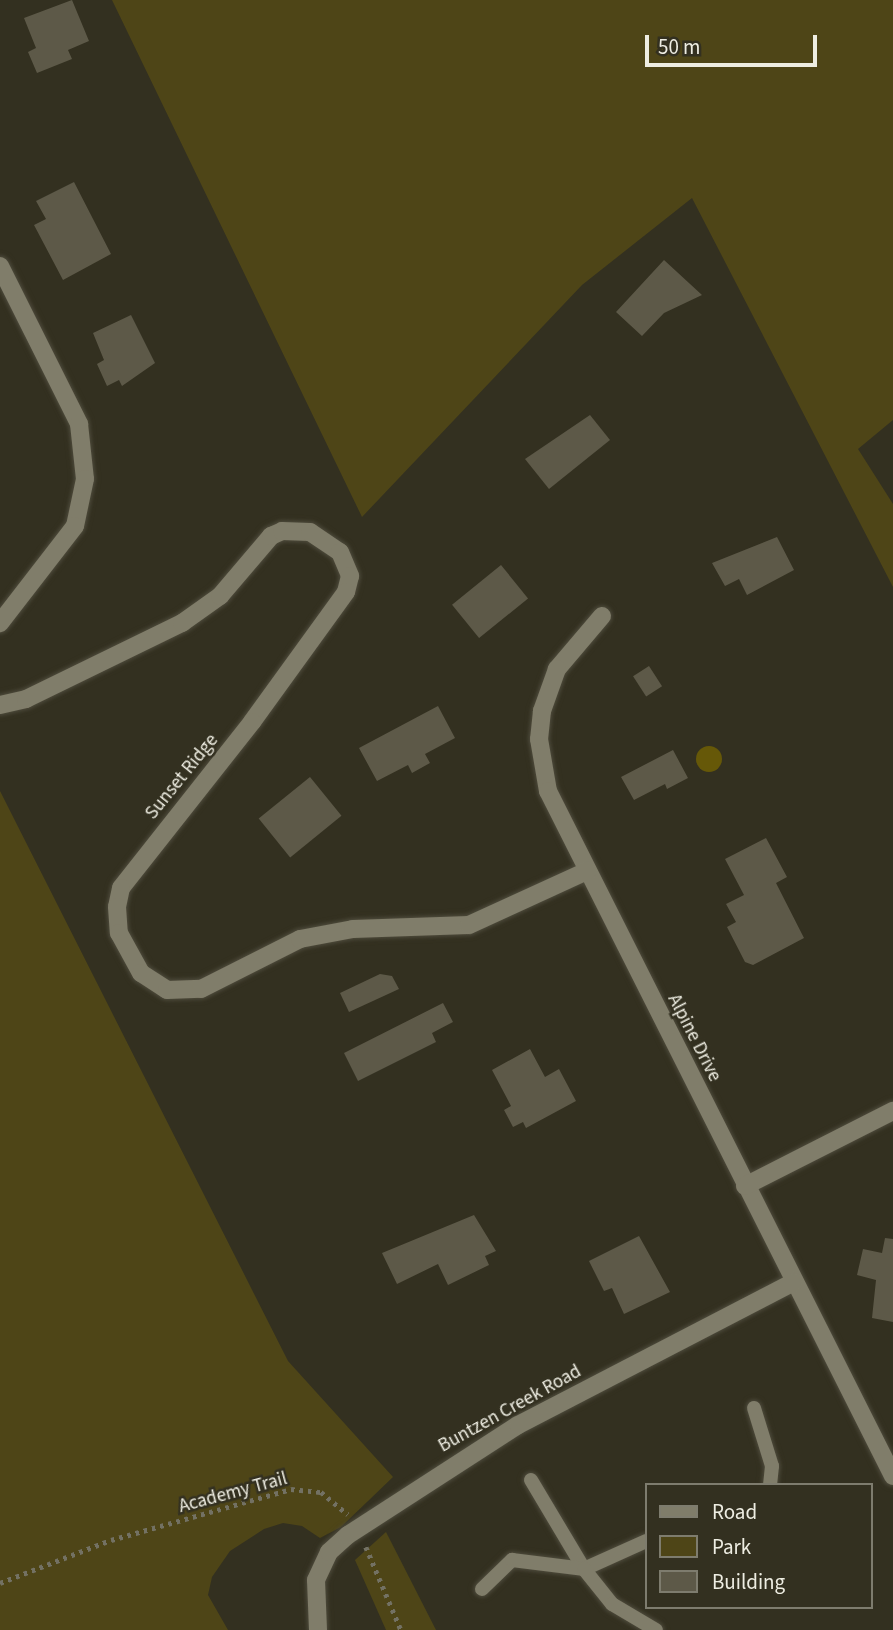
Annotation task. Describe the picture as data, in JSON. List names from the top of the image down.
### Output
{
  "streets": {
    "street": ["Sunset Ridge", "Alpine Drive", "Buntzen Creek Road"],
    "path": ["Academy Trail"]
  },
  "crossings": [
    ["Sunset Ridge", "Alpine Drive"],
    ["Alpine Drive", "Buntzen Creek Road"],
    ["Buntzen Creek Road", "Academy Trail"]
  ],
  "legend": ["Road", "Park", "Building"],
  "scale_bar": "50 m"
}
